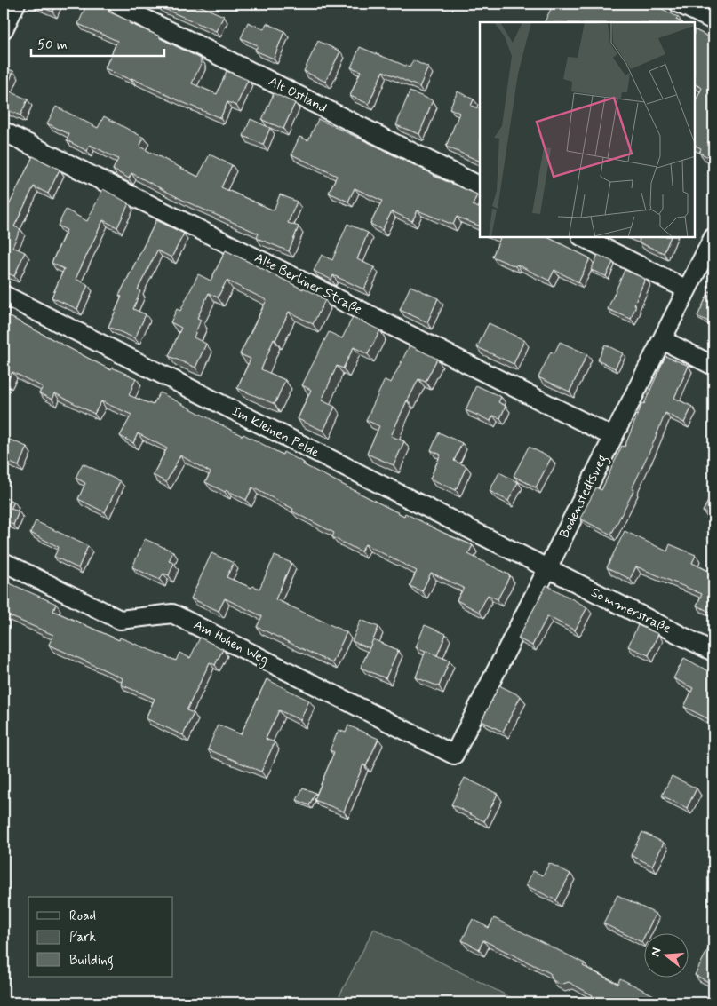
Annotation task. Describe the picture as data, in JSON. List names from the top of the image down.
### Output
{
  "streets": {
    "street": [
      "Alt Ostland",
      "Alte Berliner Straße",
      "Im Kleinen Felde",
      "Bodenstedtsweg",
      "Sommerstraße",
      "Am Hohen Weg"
    ]
  },
  "crossings": [
    ["Alte Berliner Straße", "Bodenstedtsweg"],
    ["Im Kleinen Felde", "Bodenstedtsweg"],
    ["Im Kleinen Felde", "Sommerstraße"],
    ["Bodenstedtsweg", "Sommerstraße"],
    ["Bodenstedtsweg", "Am Hohen Weg"]
  ],
  "legend": ["Road", "Park", "Building"],
  "scale_bar": "50 m",
  "north": "left"
}
